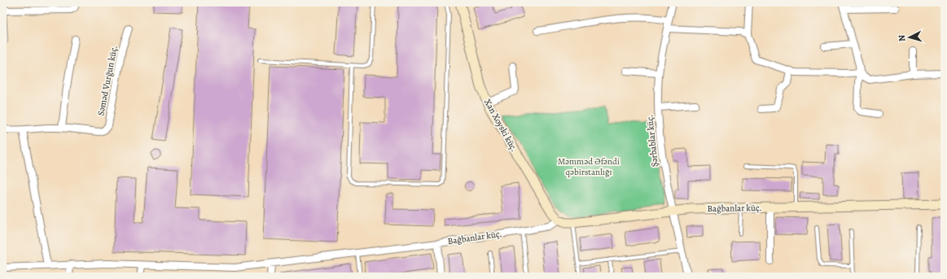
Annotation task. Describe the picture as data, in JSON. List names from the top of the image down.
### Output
{
  "streets": {
    "street": [
      "Səməd Vurğun küç.",
      "Xan Xoyski küç.",
      "Şərbablar küç.",
      "Bağbanlar küç."
    ]
  },
  "crossings": [
    ["Xan Xoyski küç.", "Bağbanlar küç."],
    ["Şərbablar küç.", "Bağbanlar küç."]
  ],
  "parks": ["Məmməd Əfəndi qəbirstanlığı"],
  "north": "left"
}
